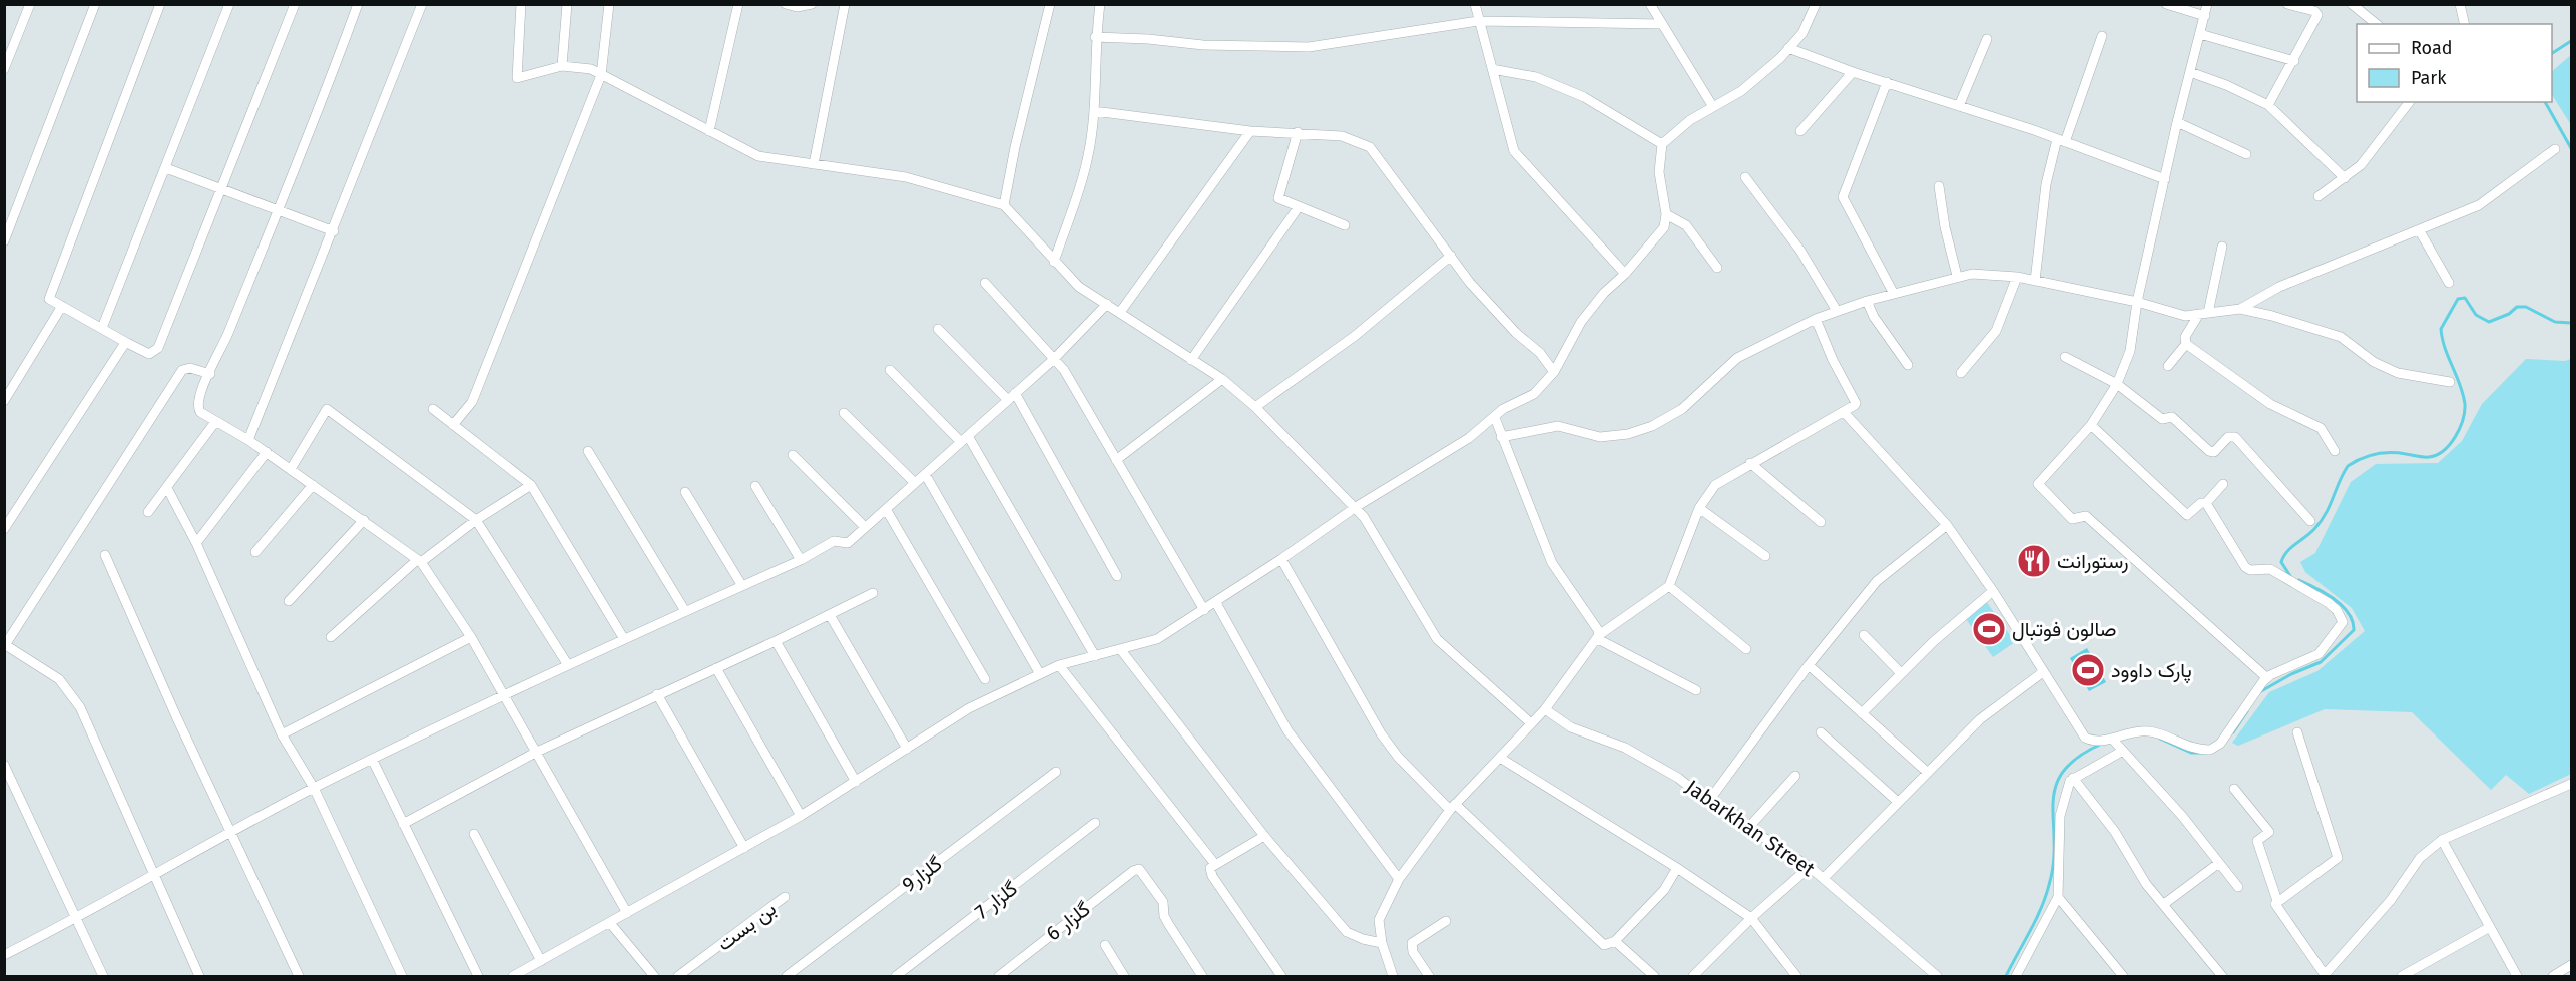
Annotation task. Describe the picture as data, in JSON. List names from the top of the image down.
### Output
{
  "streets": {
    "street": [
      "Jabarkhan Street",
      "گلزار9",
      "گلزار 7",
      "گلزار 6",
      "بن بست"
    ]
  },
  "places": {
    "restaurant": ["رستورانت"],
    "sports": ["صالون فوتبال", "پارک داوود"]
  },
  "legend": ["Road", "Park"]
}
